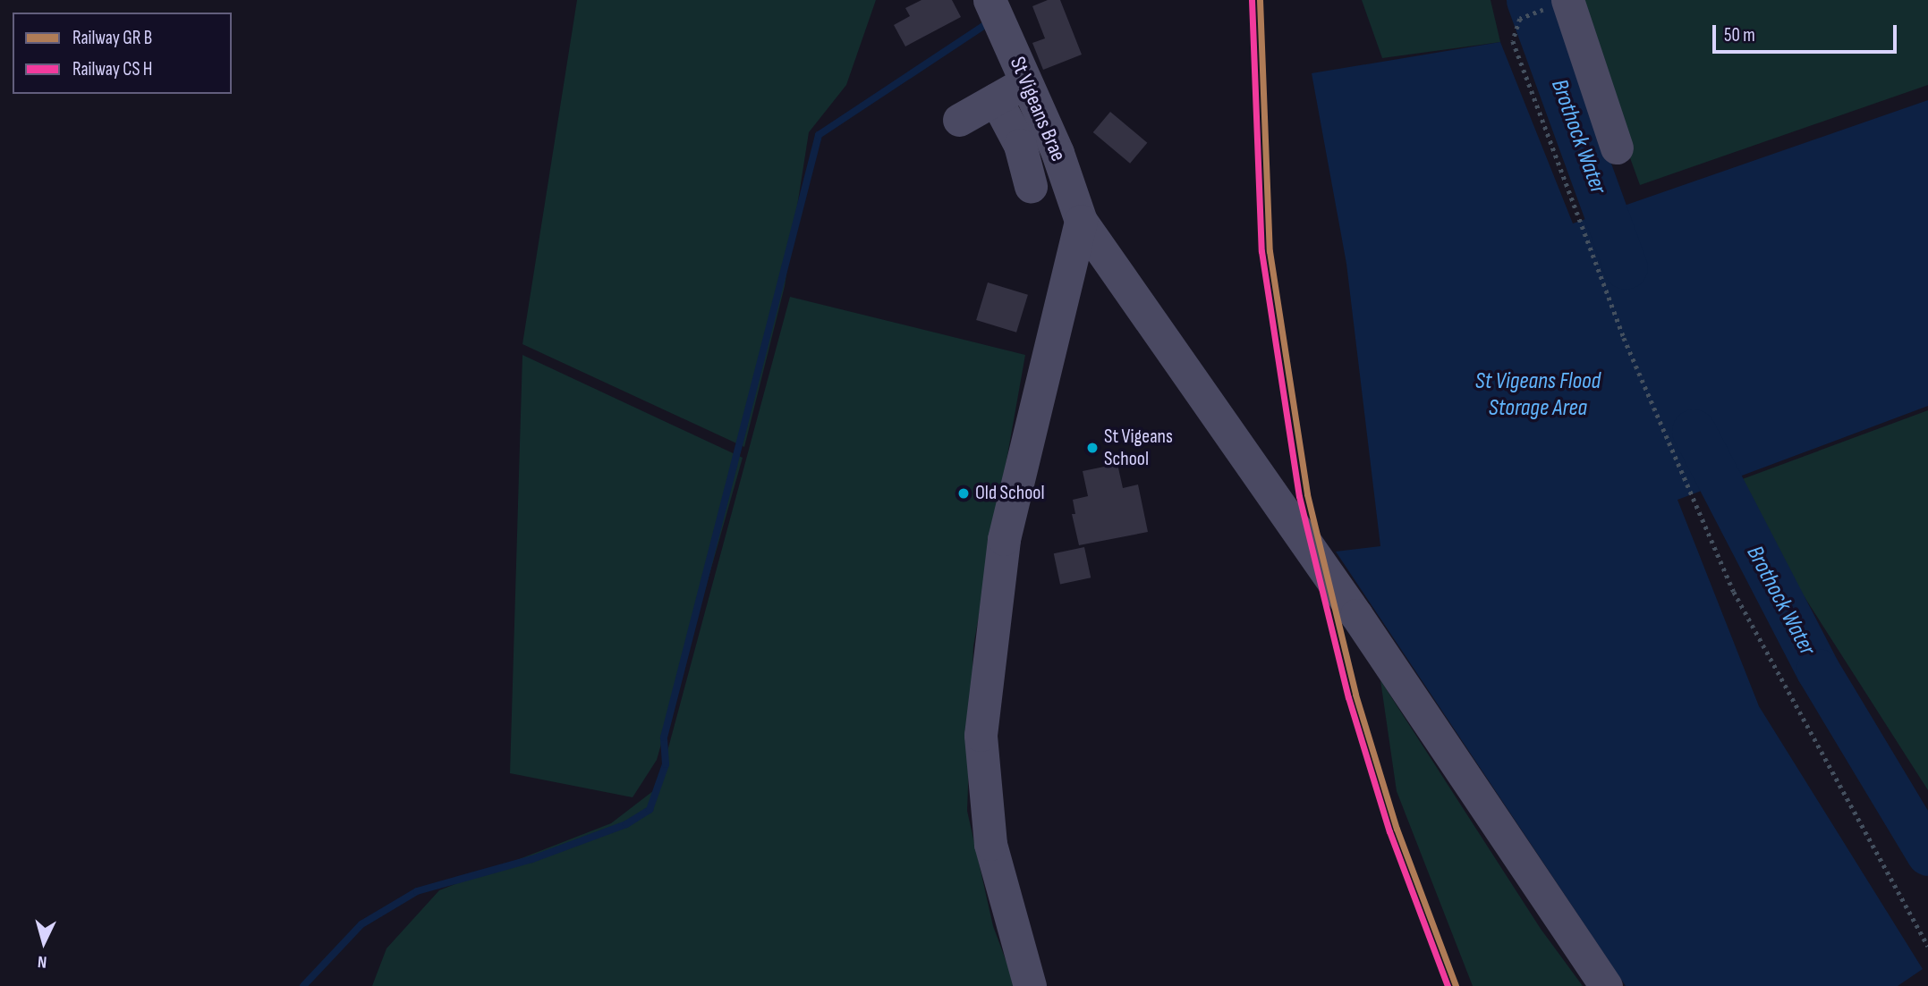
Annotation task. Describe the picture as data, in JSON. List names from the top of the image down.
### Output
{
  "streets": {
    "street": ["St Vigeans Brae"]
  },
  "water": ["Brothock Water", "St Vigeans Flood Storage Area"],
  "places": ["St Vigeans School", "Old School"],
  "legend": ["Railway GR B", "Railway CS H"],
  "scale_bar": "50 m",
  "north": "bottom"
}
